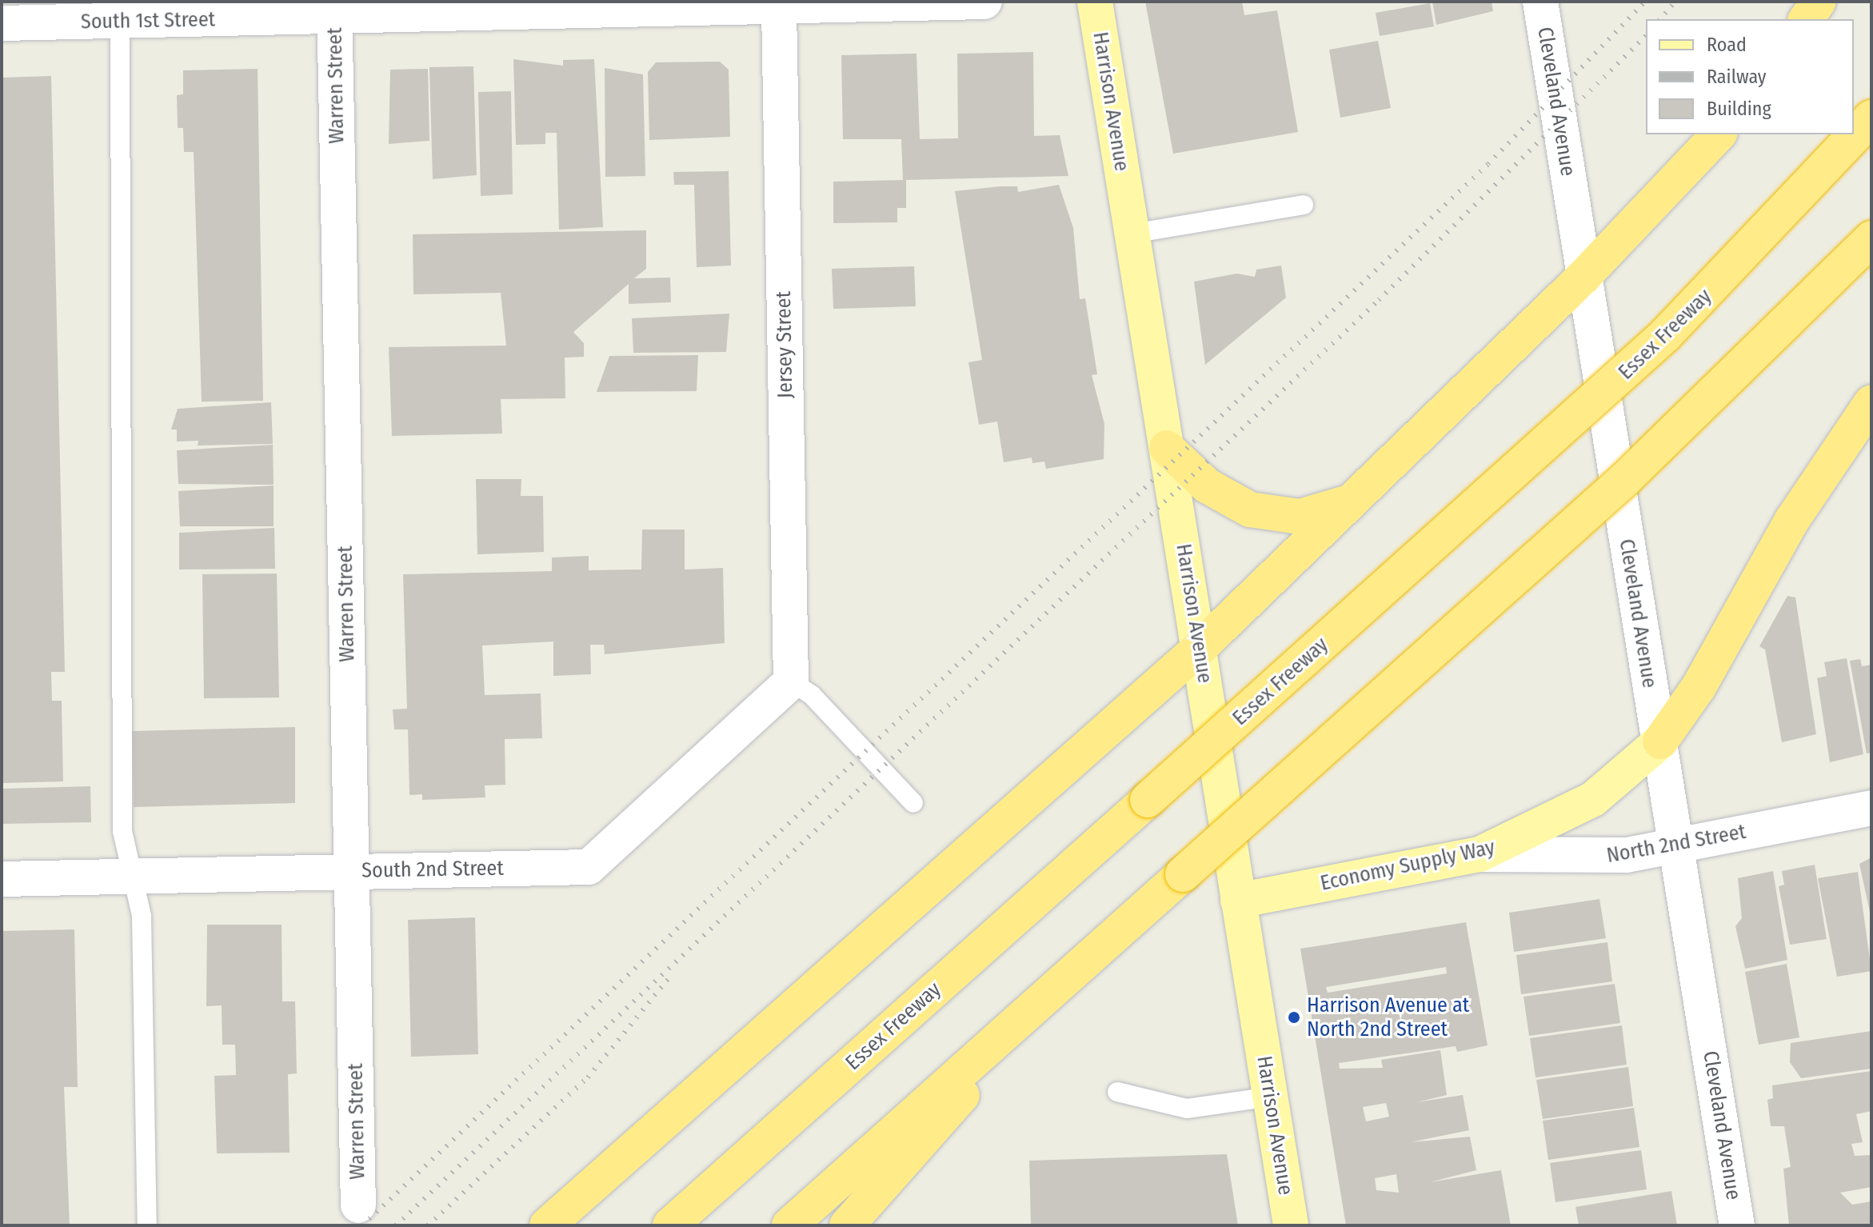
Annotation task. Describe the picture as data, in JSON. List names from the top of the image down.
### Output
{
  "streets": {
    "highway": ["Essex Freeway"],
    "main road": ["Harrison Avenue", "Economy Supply Way"],
    "street": [
      "South 1st Street",
      "Warren Street",
      "Cleveland Avenue",
      "Jersey Street",
      "North 2nd Street",
      "South 2nd Street"
    ]
  },
  "crossings": [
    ["South 1st Street", "Warren Street"],
    ["South 1st Street", "Jersey Street"],
    ["Warren Street", "South 2nd Street"],
    ["Harrison Avenue", "Economy Supply Way"],
    ["Cleveland Avenue", "North 2nd Street"],
    ["Cleveland Avenue", "Economy Supply Way"],
    ["Jersey Street", "South 2nd Street"],
    ["North 2nd Street", "Economy Supply Way"]
  ],
  "places": ["Harrison Avenue at North 2nd Street"],
  "legend": ["Road", "Railway", "Building"]
}
